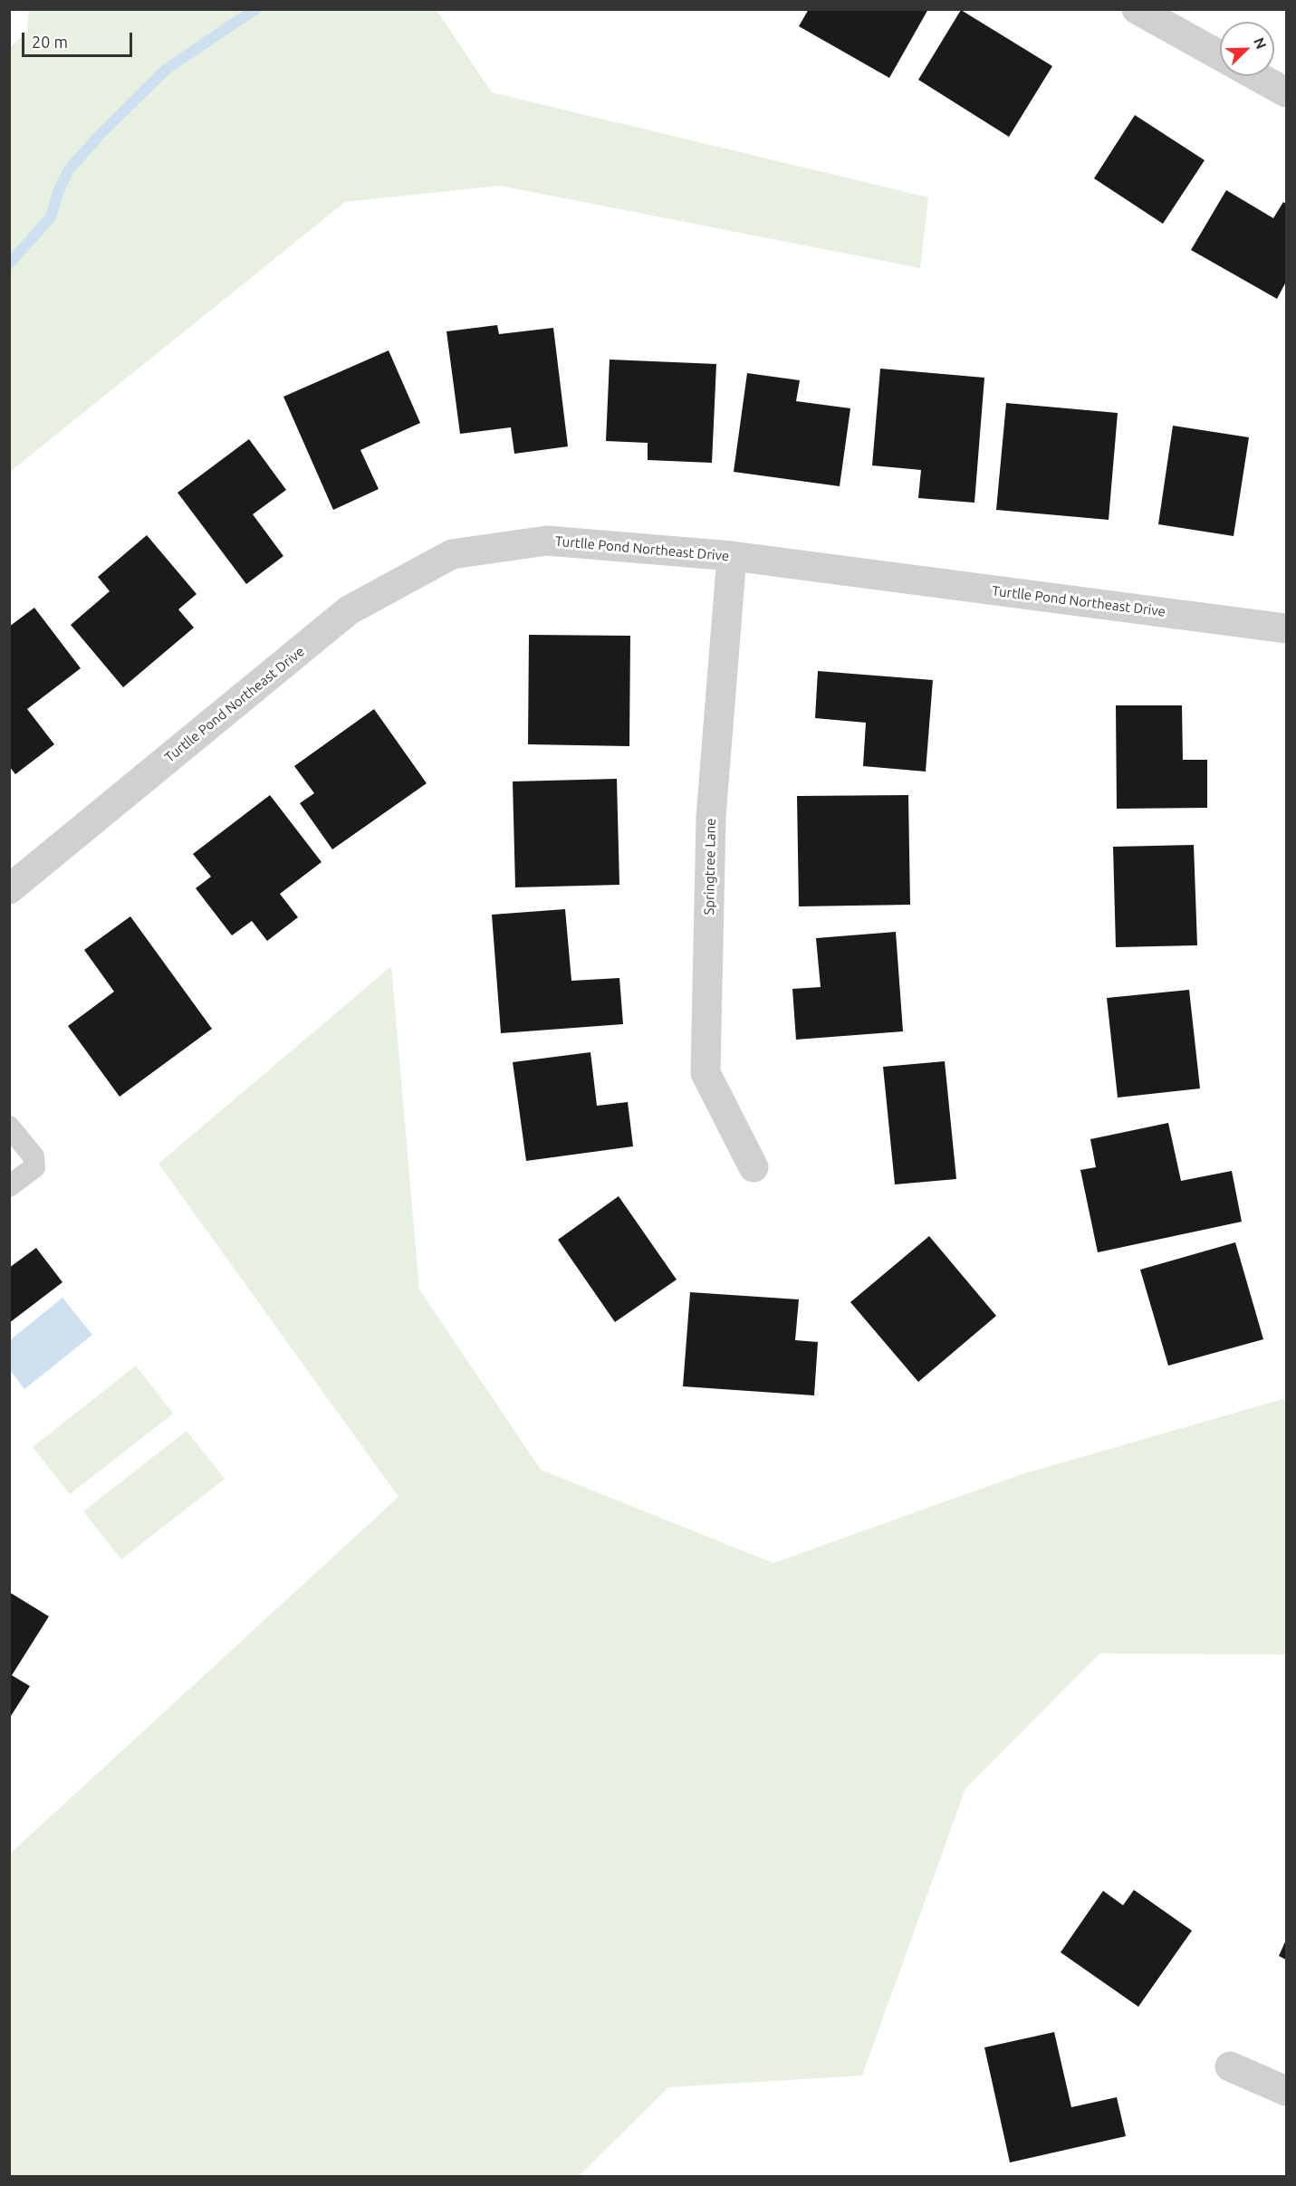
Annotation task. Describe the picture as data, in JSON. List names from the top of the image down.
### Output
{
  "streets": {
    "street": ["Turtlle Pond Northeast Drive", "Springtree Lane"]
  },
  "crossings": [
    ["Turtlle Pond Northeast Drive", "Springtree Lane"]
  ],
  "scale_bar": "20 m",
  "north": "top right"
}
